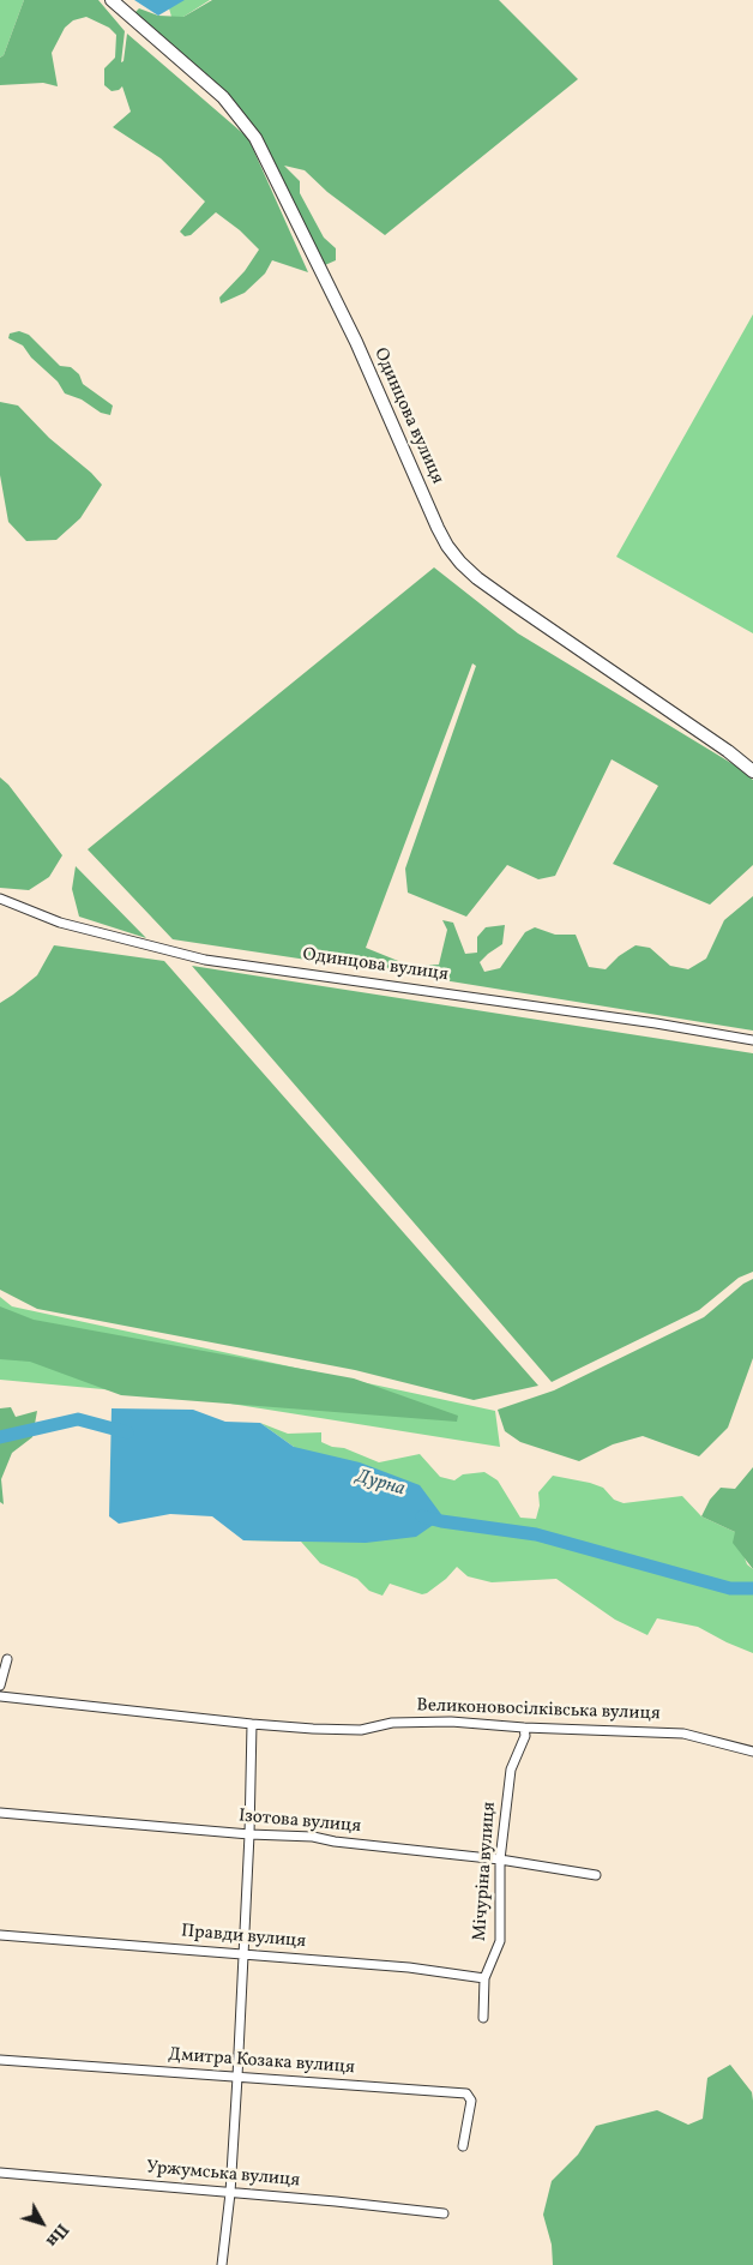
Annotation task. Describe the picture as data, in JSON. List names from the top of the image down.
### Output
{
  "streets": {
    "main road": ["Одинцова вулиця"],
    "street": [
      "Великоновосілківська вулиця",
      "Ізотова вулиця",
      "Мічуріна вулиця",
      "Правди вулиця",
      "Дмитра Козака вулиця",
      "Уржумська вулиця"
    ]
  },
  "crossings": [
    ["Великоновосілківська вулиця", "Мічуріна вулиця"],
    ["Ізотова вулиця", "Мічуріна вулиця"],
    ["Мічуріна вулиця", "Правди вулиця"]
  ],
  "water": ["Дурна"],
  "north": "bottom right"
}
